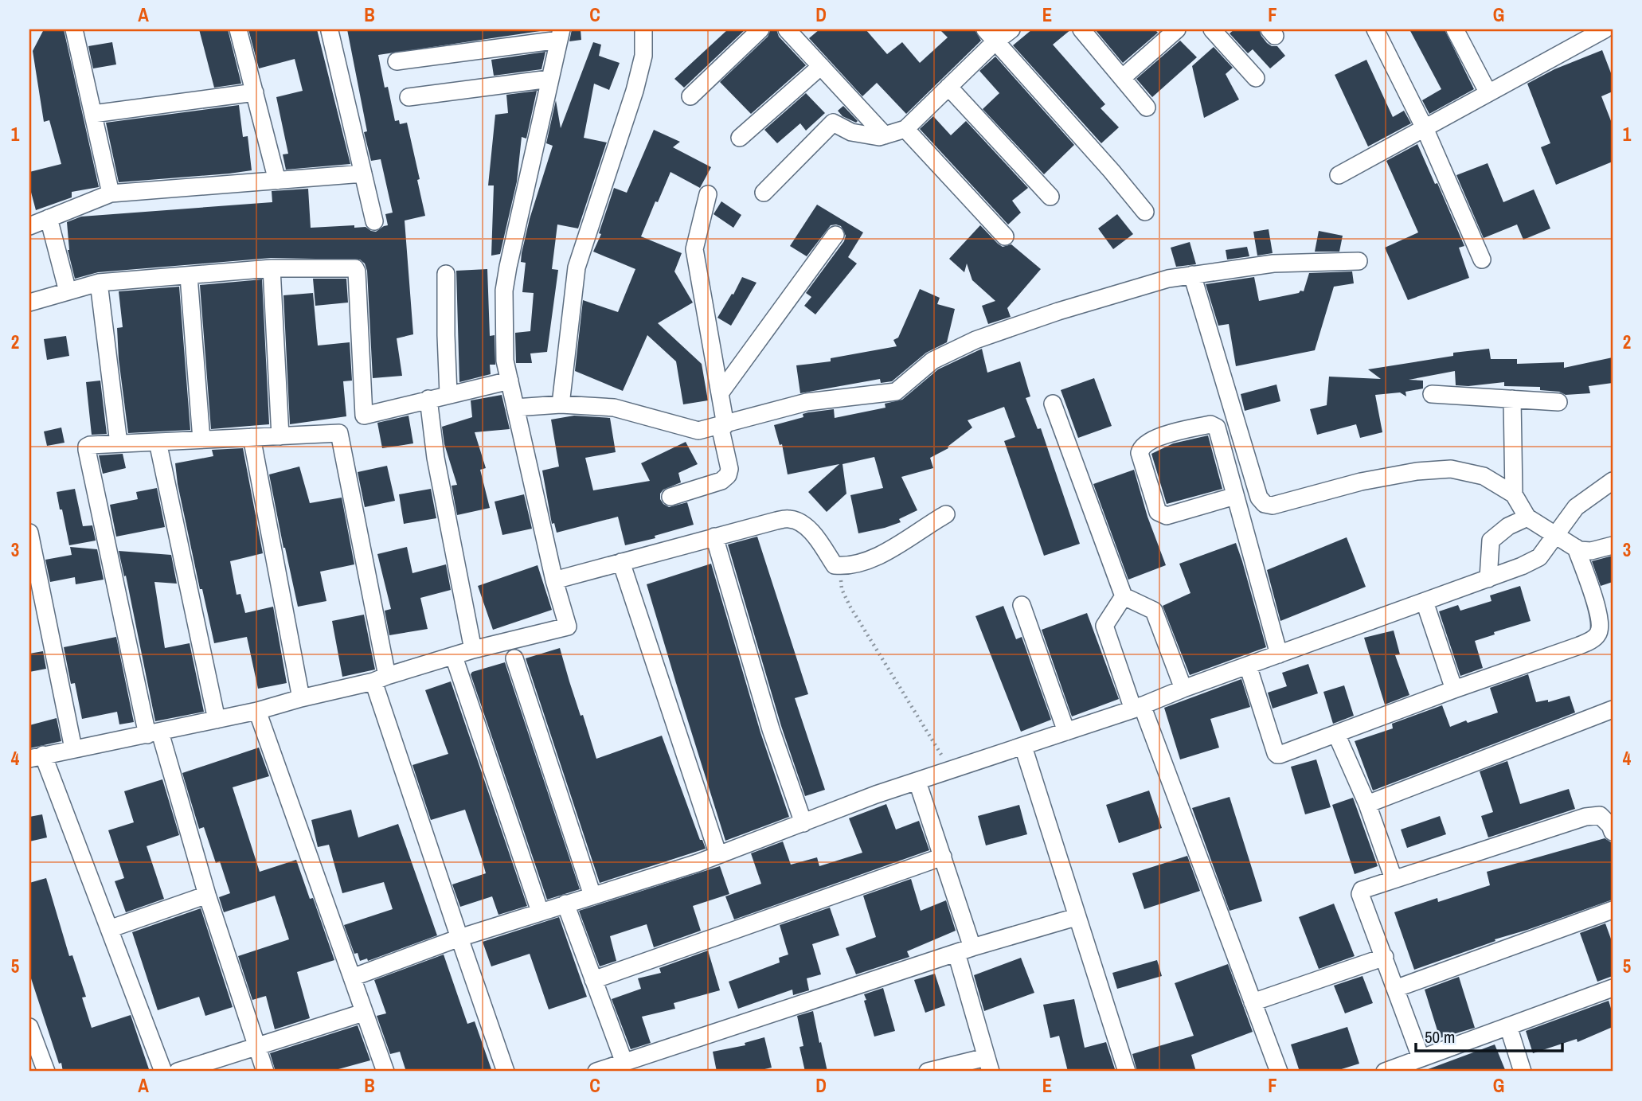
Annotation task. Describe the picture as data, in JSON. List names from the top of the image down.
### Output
{
  "scale_bar": "50 m",
  "grid": {
    "columns": [
      "A",
      "B",
      "C",
      "D",
      "E",
      "F",
      "G"
    ],
    "rows": [
      "1",
      "2",
      "3",
      "4",
      "5"
    ]
  }
}
